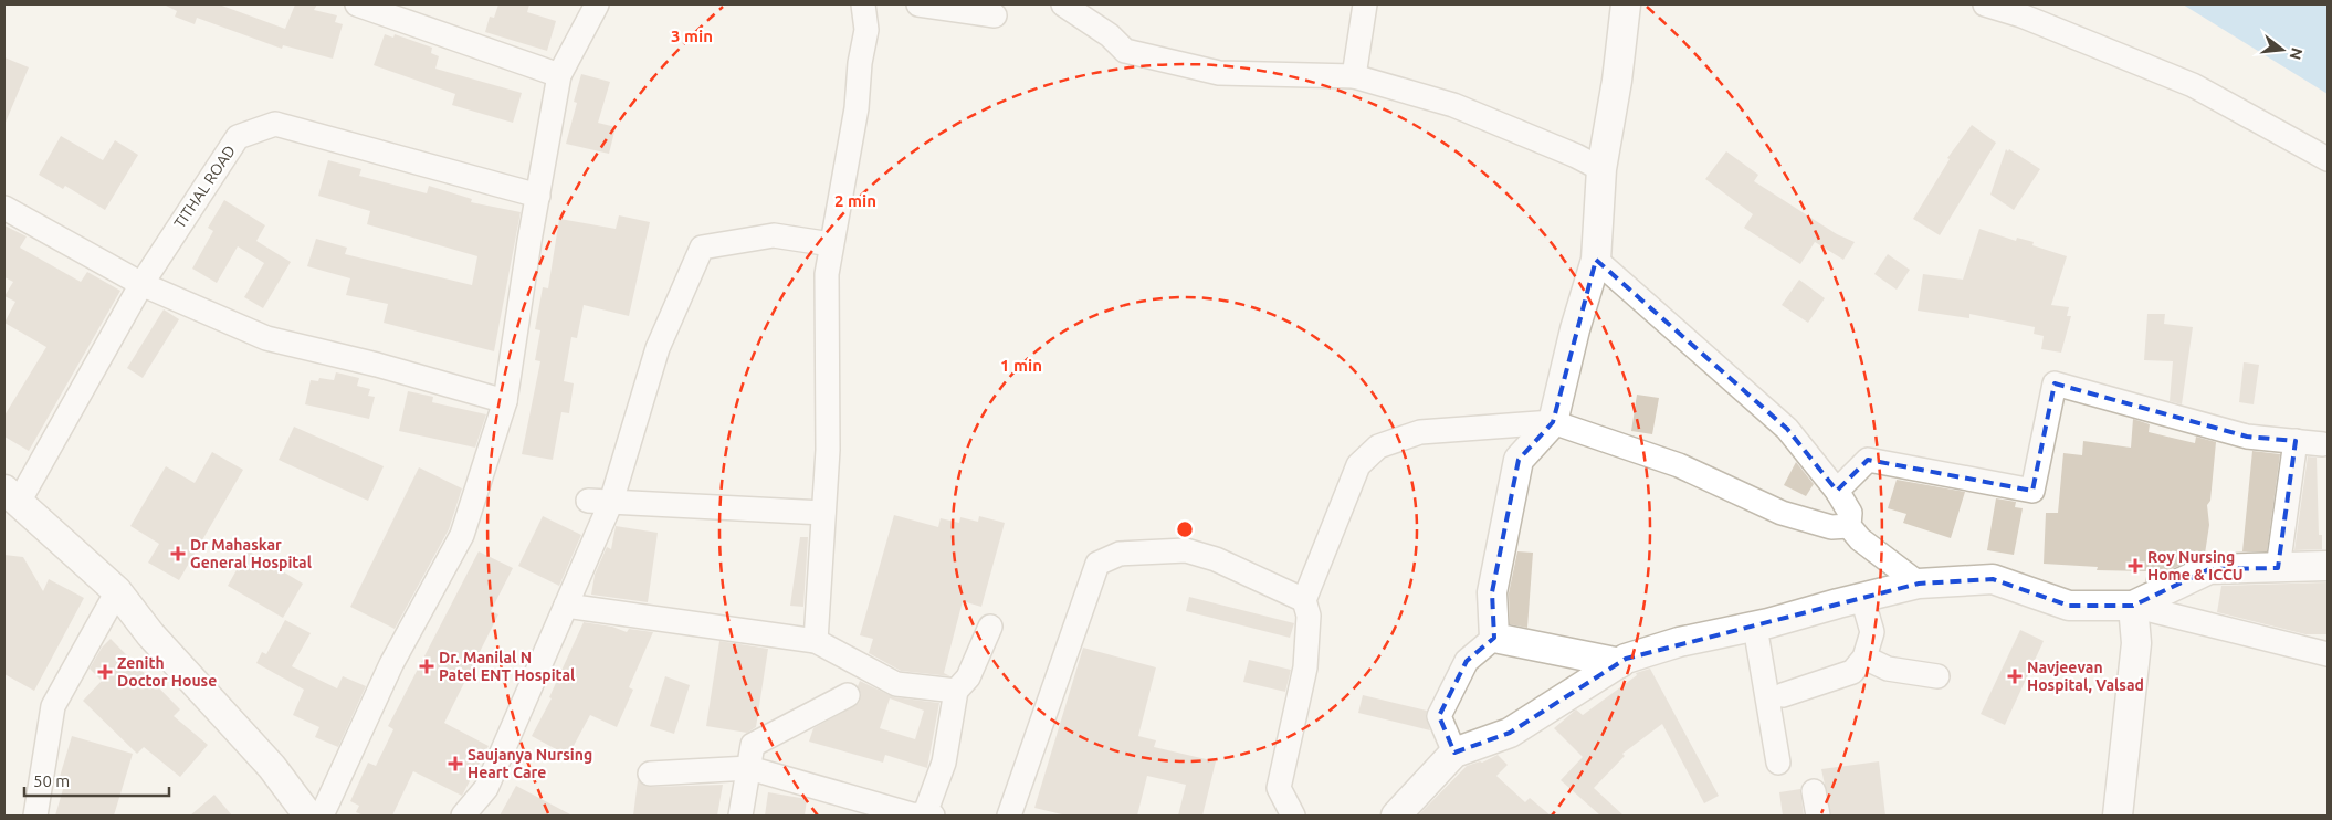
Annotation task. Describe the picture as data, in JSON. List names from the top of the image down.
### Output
{
  "streets": {
    "street": ["TITHAL ROAD"]
  },
  "places": {
    "health": [
      "Dr Mahaskar General Hospital",
      "Roy Nursing Home & ICCU",
      "Dr. Manilal N Patel ENT Hospital",
      "Zenith Doctor House",
      "Navjeevan Hospital, Valsad",
      "Saujanya Nursing Heart Care"
    ]
  },
  "scale_bar": "50 m",
  "north": "right",
  "rings": ["3 min", "2 min", "1 min"]
}
